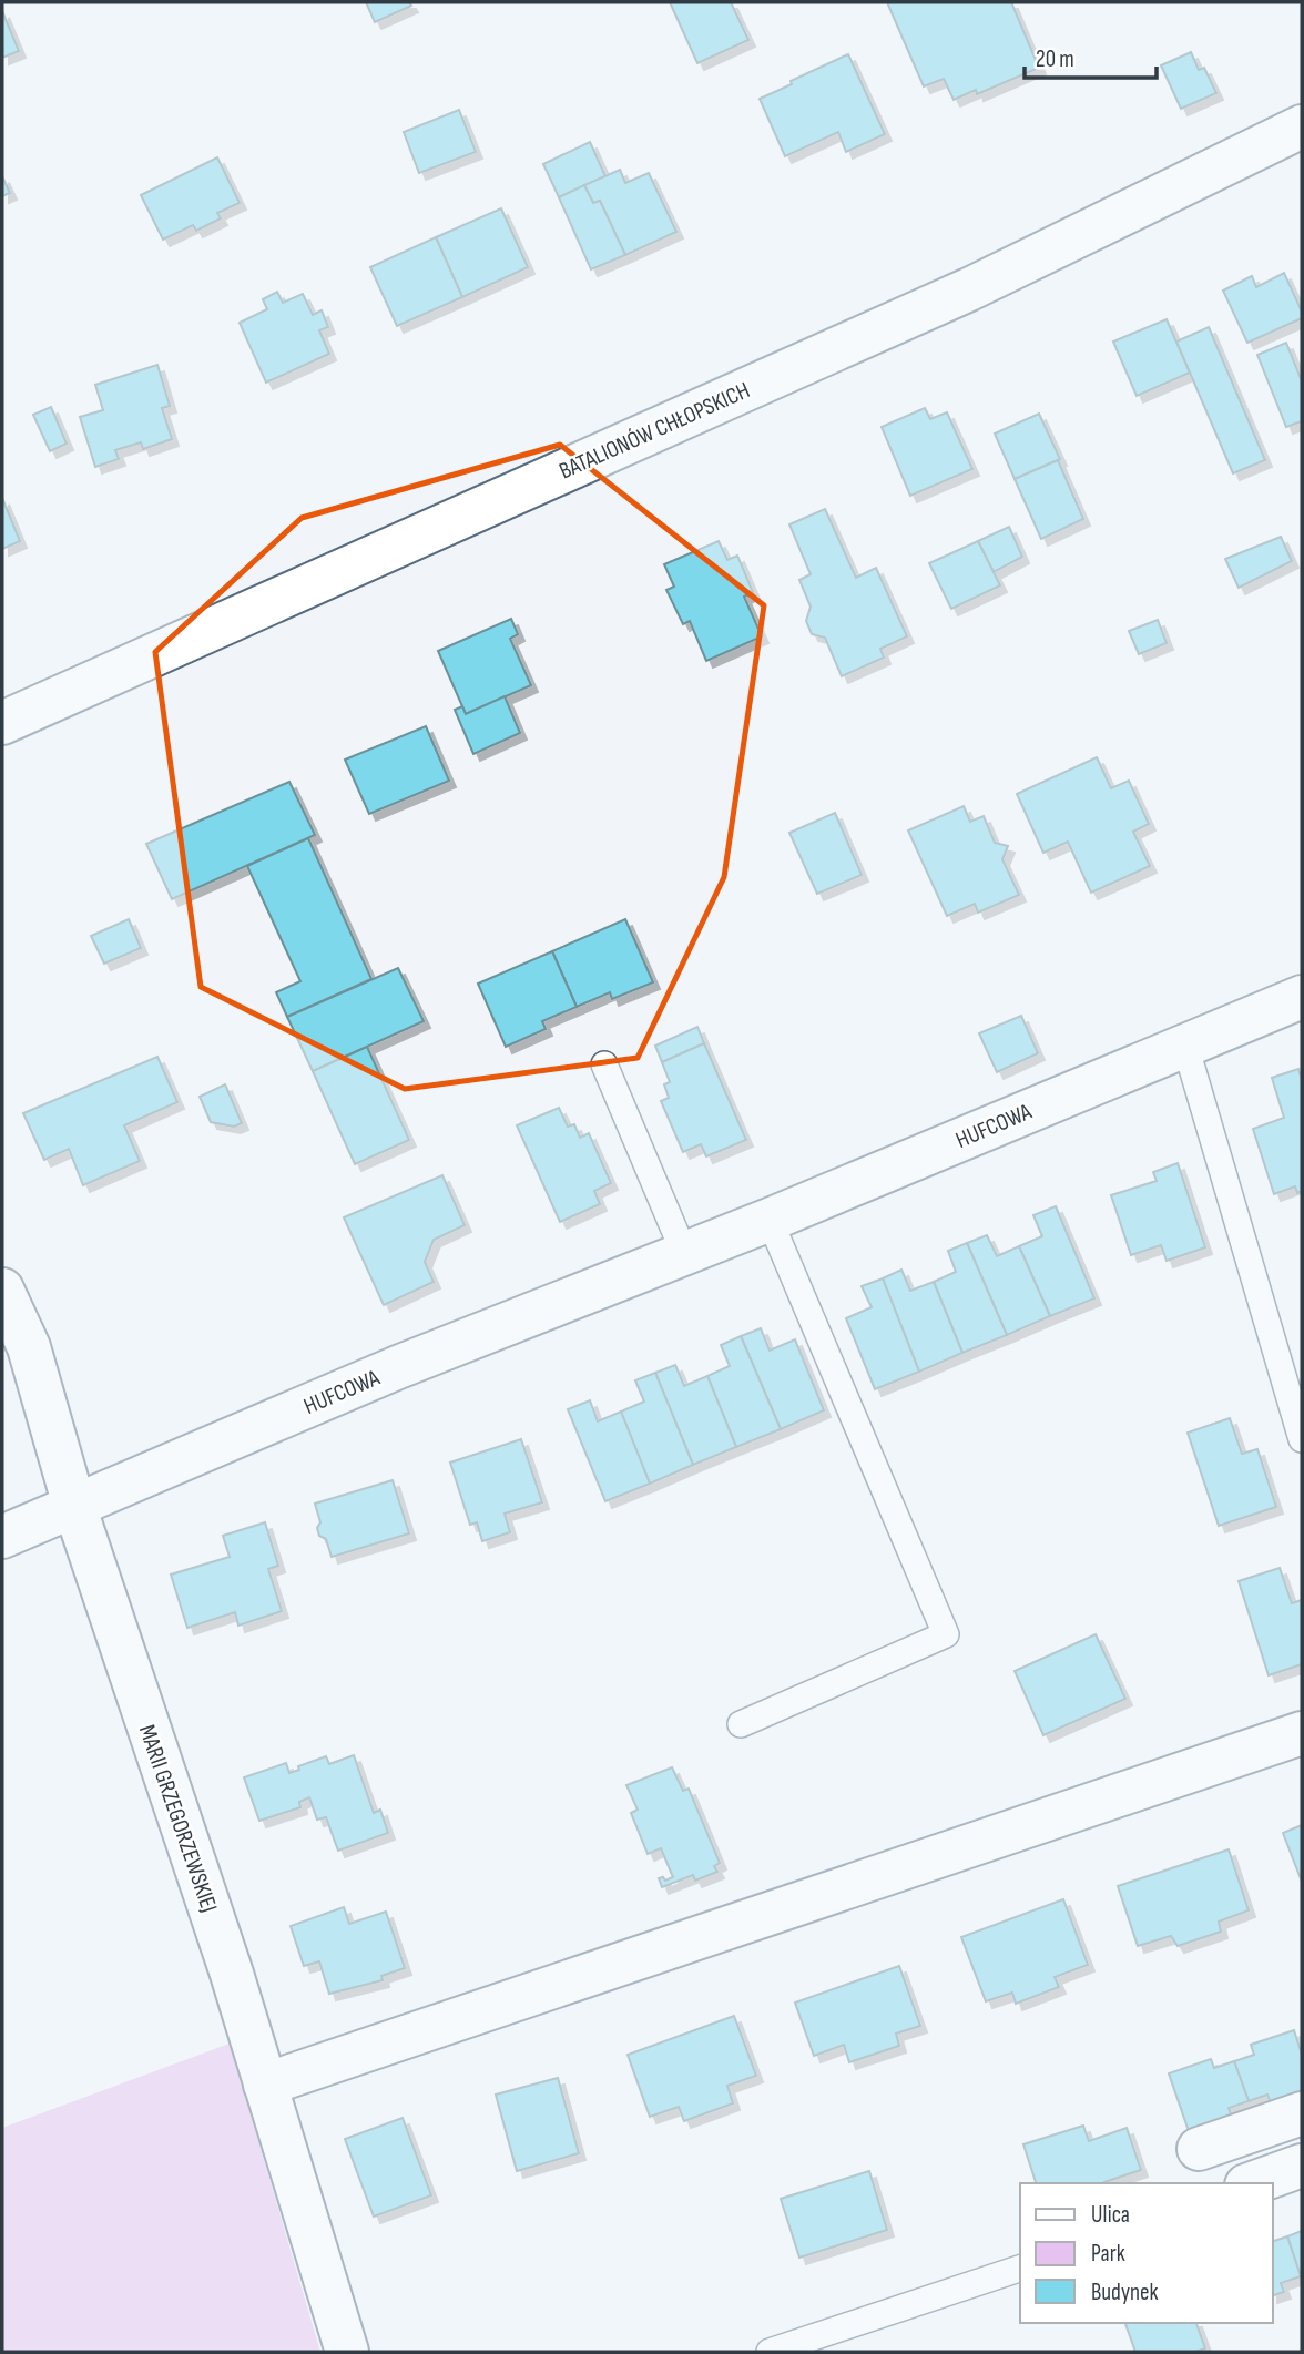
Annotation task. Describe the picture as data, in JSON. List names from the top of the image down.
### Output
{
  "streets": {
    "street": ["BATALIONÓW CHŁOPSKICH", "HUFCOWA", "MARII GRZEGORZEWSKIEJ"]
  },
  "crossings": [
    ["HUFCOWA", "MARII GRZEGORZEWSKIEJ"]
  ],
  "legend": ["Ulica", "Park", "Budynek"],
  "scale_bar": "20 m"
}
